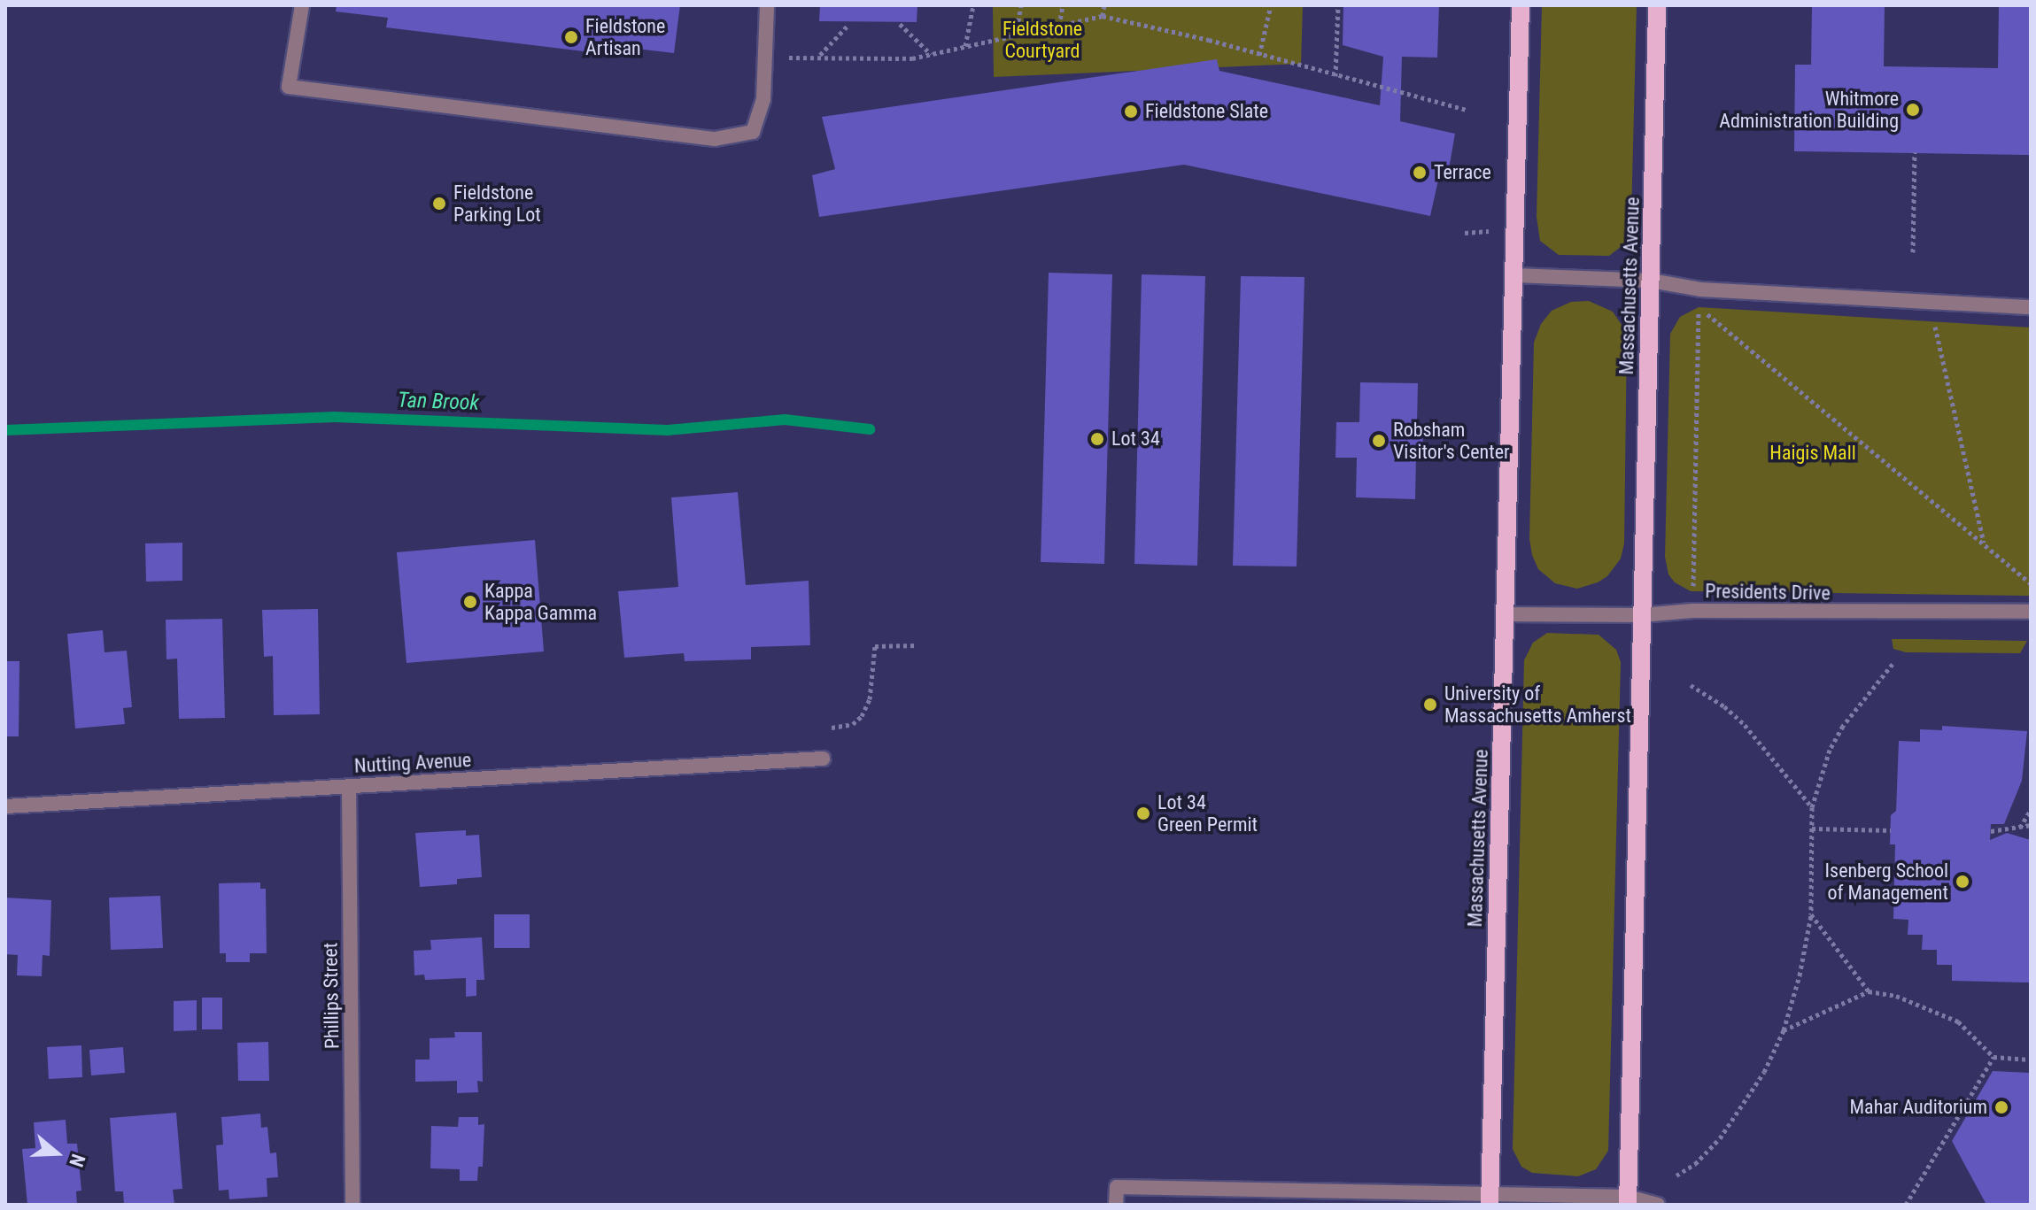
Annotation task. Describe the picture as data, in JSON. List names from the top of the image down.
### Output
{
  "streets": {
    "main road": ["Massachusetts Avenue"],
    "street": ["Presidents Drive", "Nutting Avenue", "Phillips Street"]
  },
  "crossings": [
    ["Massachusetts Avenue", "Presidents Drive"],
    ["Nutting Avenue", "Phillips Street"]
  ],
  "water": ["Tan Brook"],
  "parks": ["Fieldstone Courtyard", "Haigis Mall"],
  "places": [
    "Fieldstone Artisan",
    "Whitmore Administration Building",
    "Fieldstone Slate",
    "Terrace",
    "Fieldstone Parking Lot",
    "Lot 34",
    "Robsham Visitor's Center",
    "Kappa Kappa Gamma",
    "University of Massachusetts Amherst",
    "Lot 34 Green Permit",
    "Isenberg School of Management",
    "Mahar Auditorium"
  ],
  "north": "right"
}
